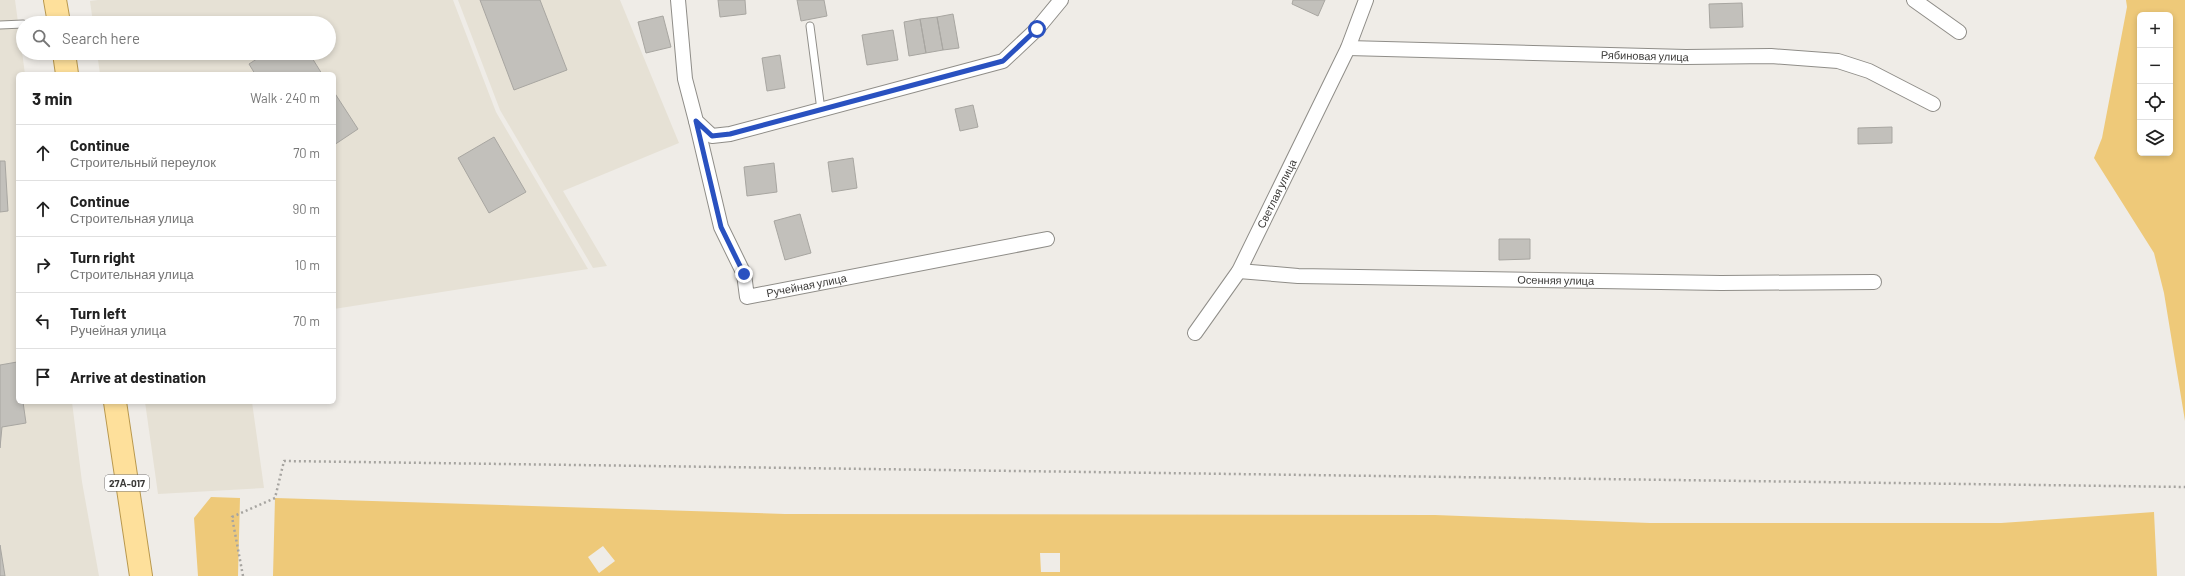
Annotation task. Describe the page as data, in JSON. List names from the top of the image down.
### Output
{
  "streets": {
    "main road": ["27А-017"],
    "street": [
      "Рябиновая улица",
      "Светлая улица",
      "Осенняя улица",
      "Ручейная улица"
    ]
  },
  "crossings": [
    ["Рябиновая улица", "Светлая улица"],
    ["Светлая улица", "Осенняя улица"]
  ],
  "page": {
    "map_buttons": ["+", "−"],
    "search": "Search here",
    "heading": ["3 min", "Walk · 240 m"],
    "list": [
      ["Continue", "Строительный переулок", "70 m"],
      ["Continue", "Строительная улица", "90 m"],
      ["Turn right", "Строительная улица", "10 m"],
      ["Turn left", "Ручейная улица", "70 m"],
      "Arrive at destination"
    ]
  }
}
